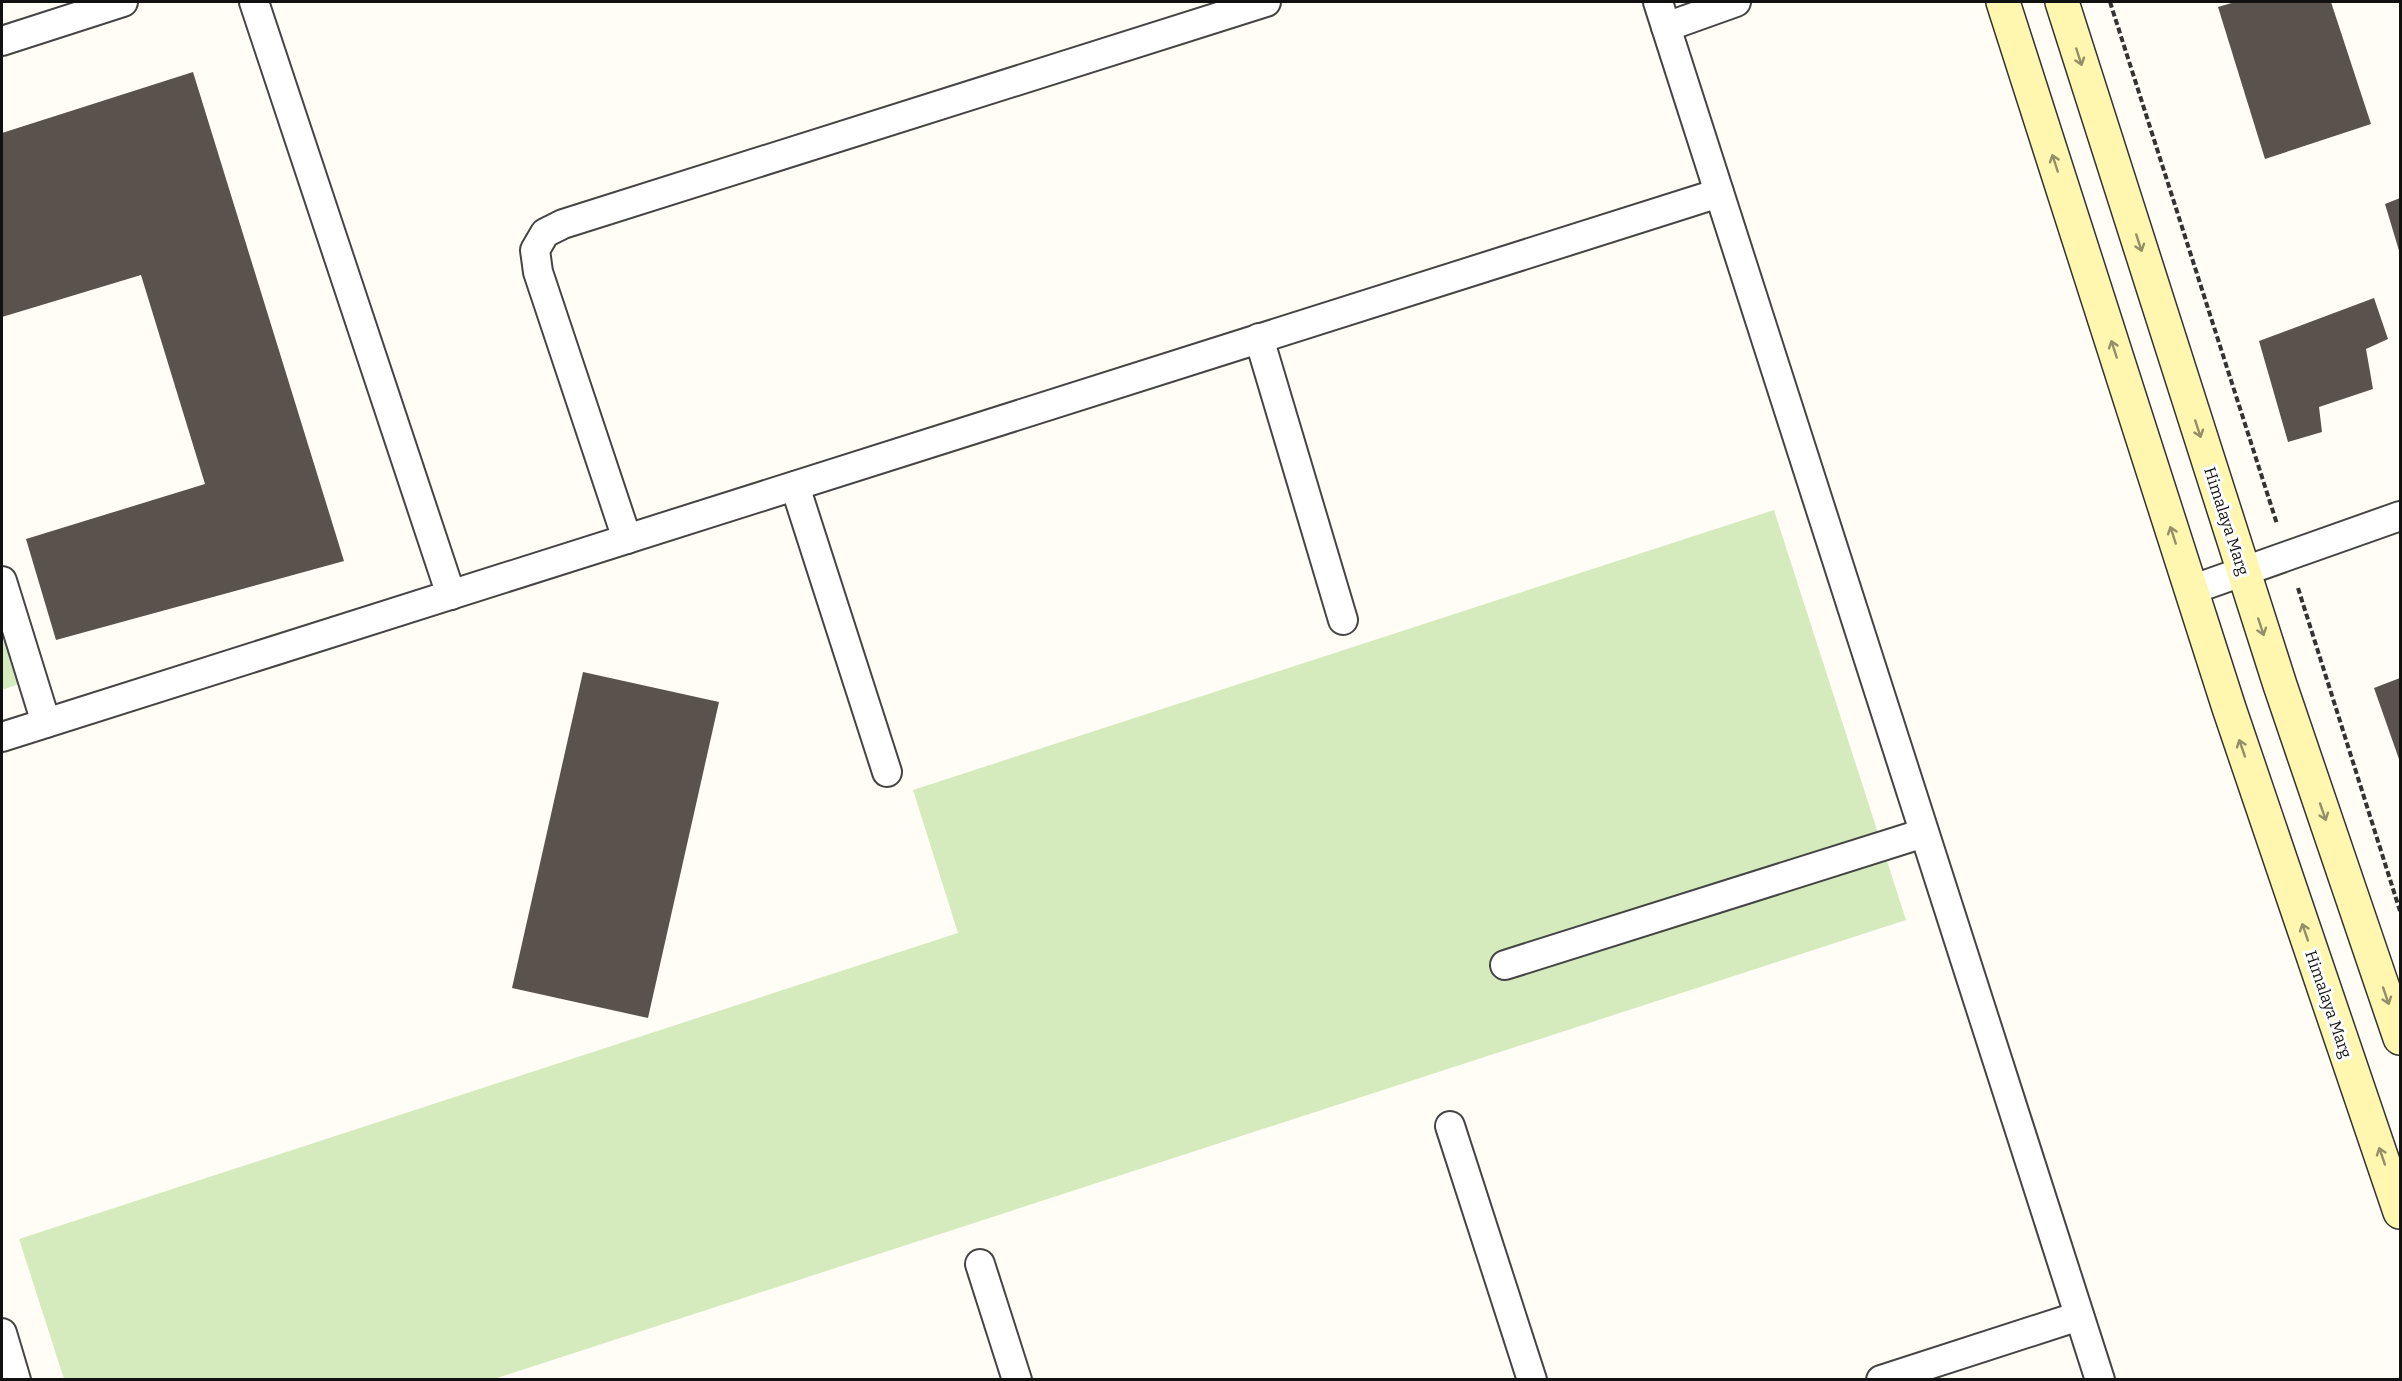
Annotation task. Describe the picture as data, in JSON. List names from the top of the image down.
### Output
{
  "streets": {
    "main road": ["Himalaya Marg"]
  }
}
